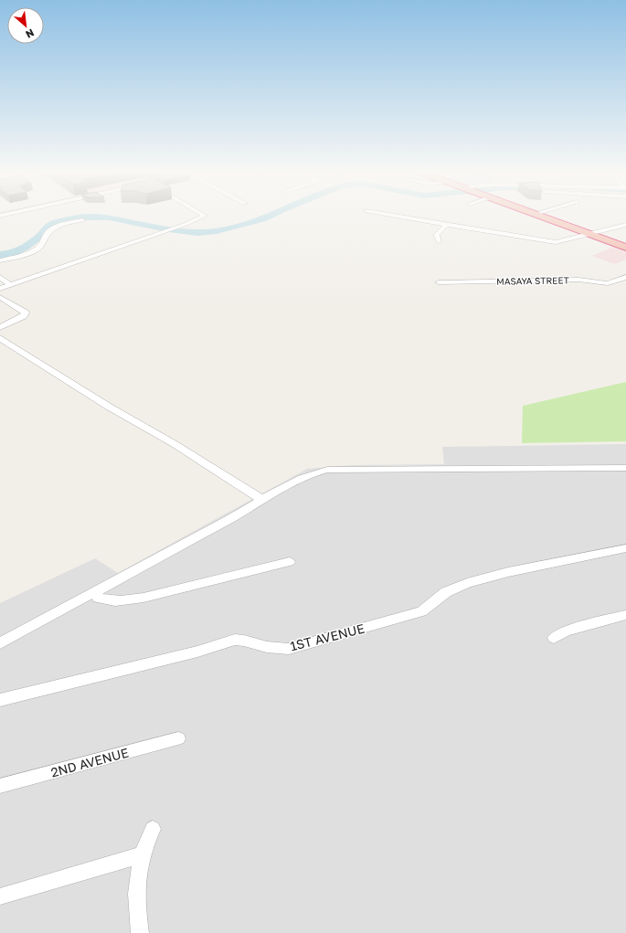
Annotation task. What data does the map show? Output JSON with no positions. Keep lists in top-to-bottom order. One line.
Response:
{"streets":{"street":["MASAYA STREET","1ST AVENUE","2ND AVENUE"]},"north":"bottom right"}
